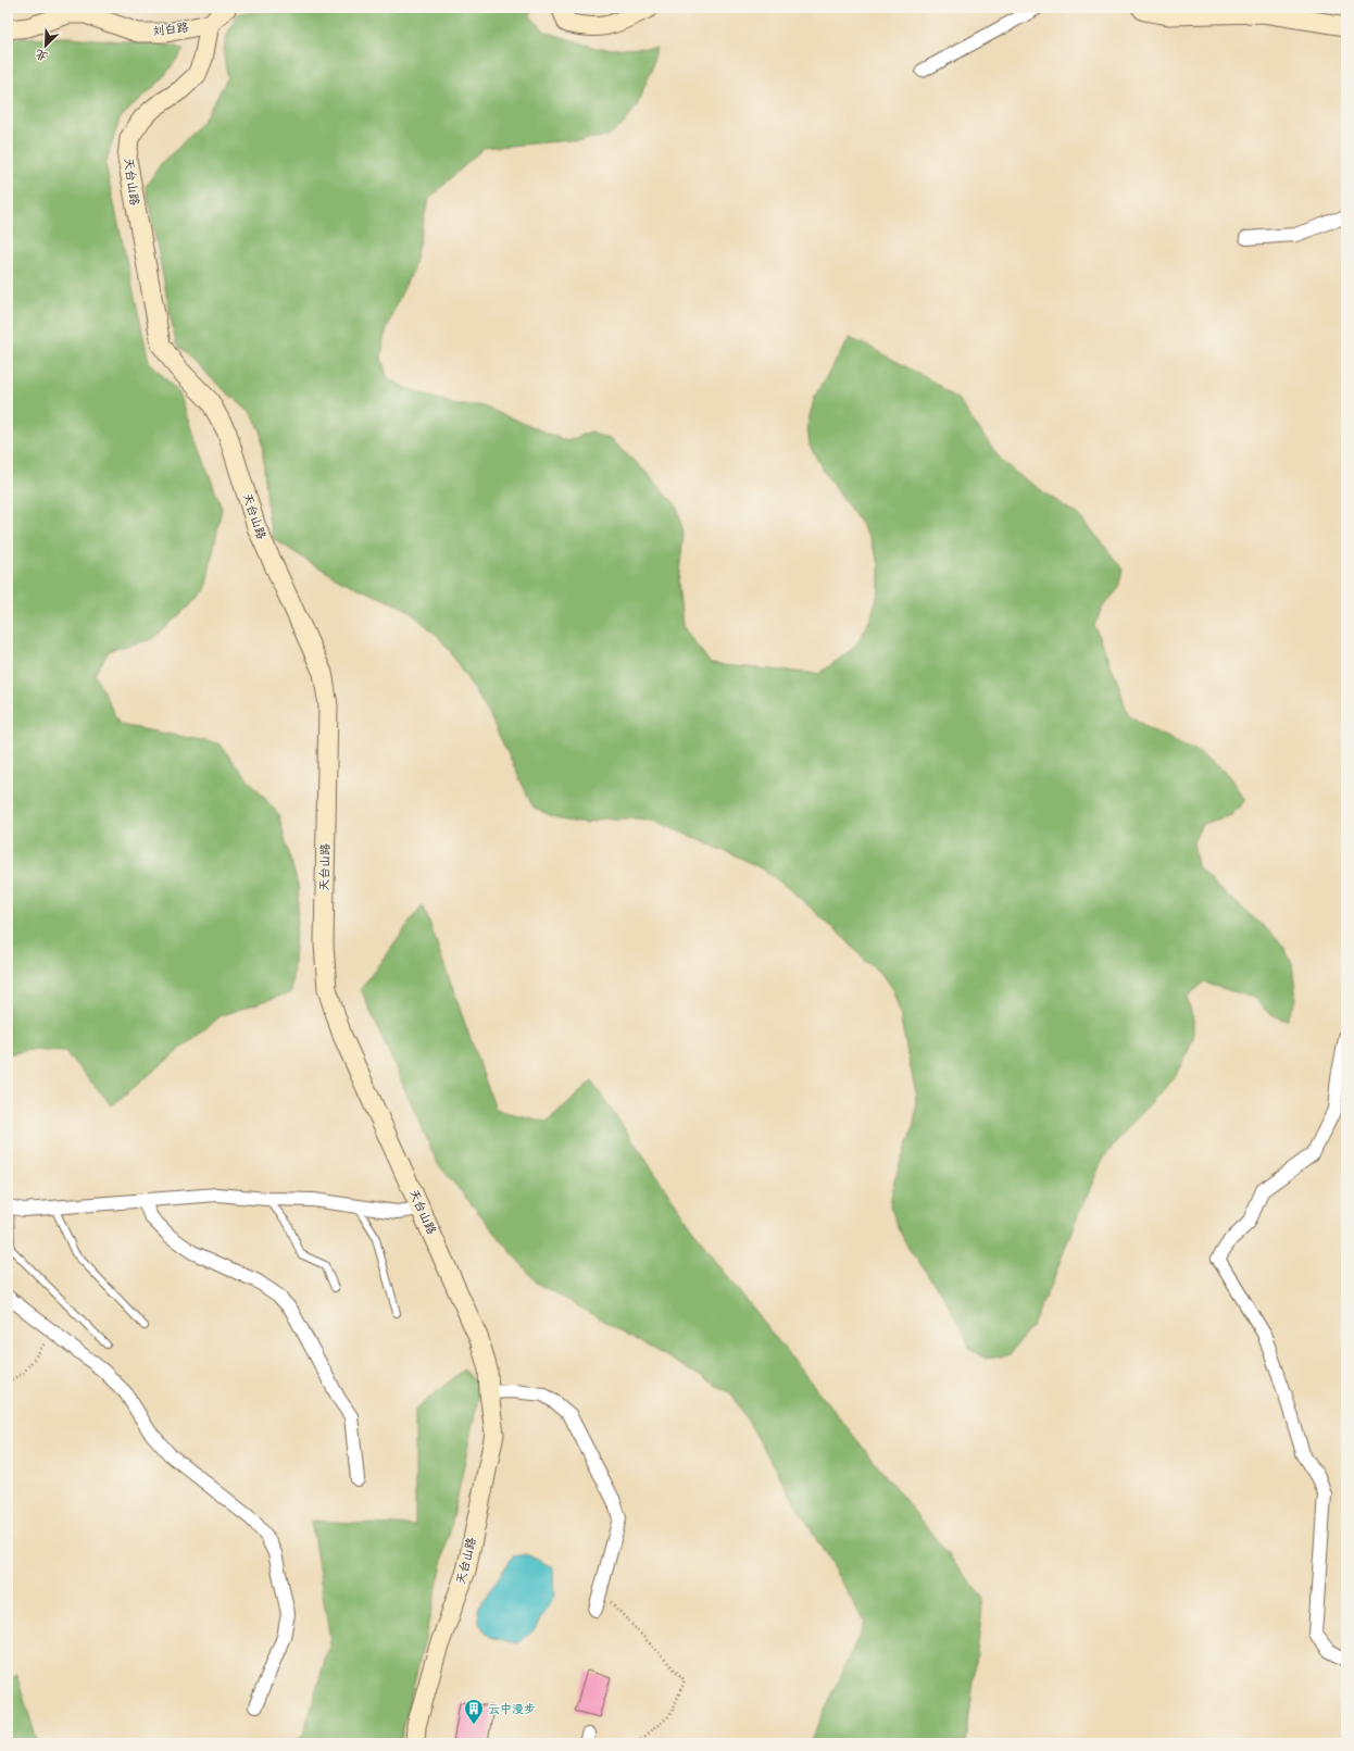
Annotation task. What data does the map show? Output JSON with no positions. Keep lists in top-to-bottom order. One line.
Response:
{"streets":{"street":["刘白路","天台山路"]},"crossings":[["刘白路","天台山路"]],"places":{"building":["云中漫步"]},"north":"bottom left"}
